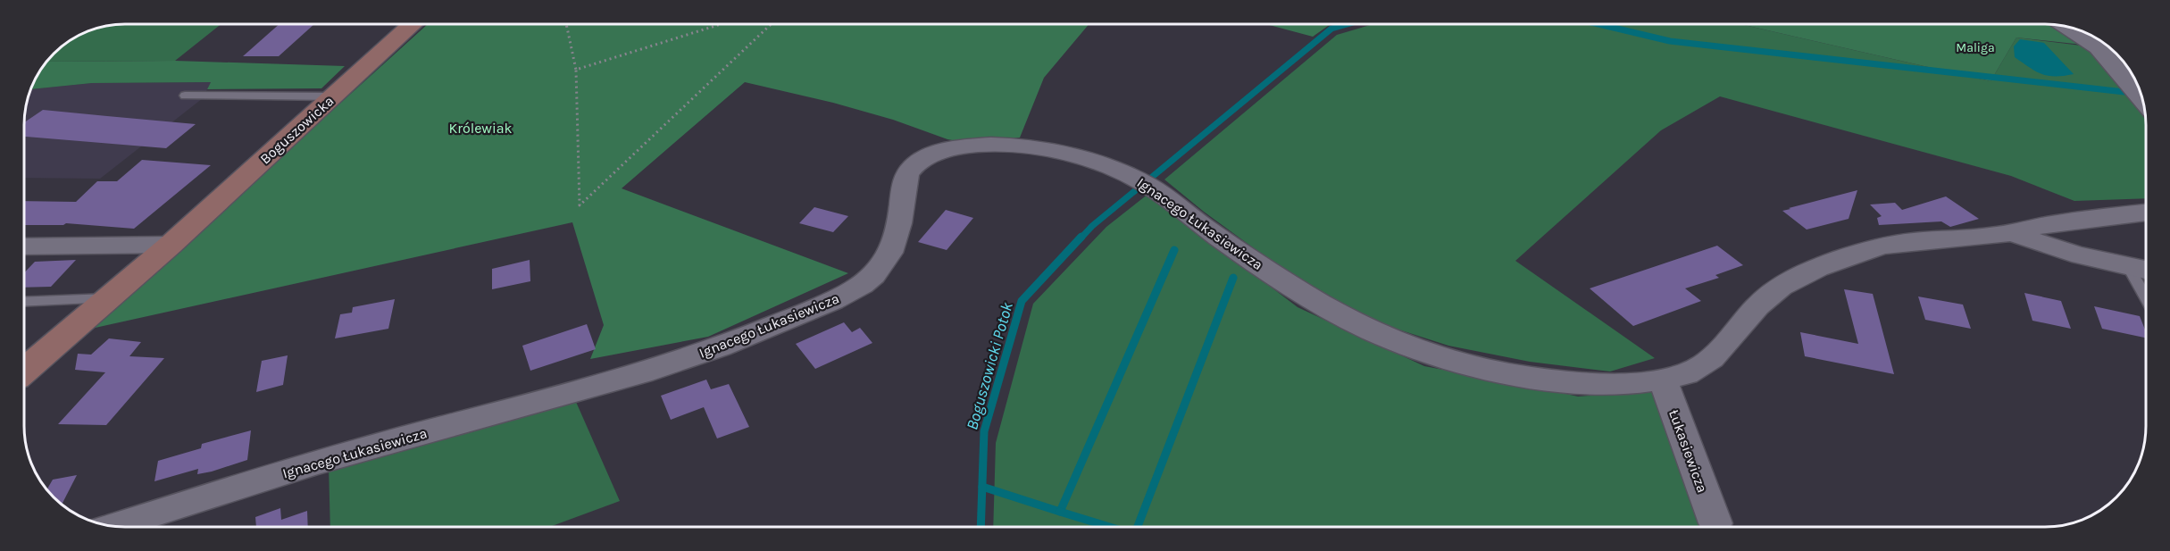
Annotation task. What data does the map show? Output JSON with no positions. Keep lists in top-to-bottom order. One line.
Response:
{"streets":{"street":["Boguszowicka","Ignacego Łukasiewicza","Łukasiewicza"]},"crossings":[["Ignacego Łukasiewicza","Łukasiewicza"]],"water":["Boguszowicki Potok"],"parks":["Maliga","Królewiak"]}
